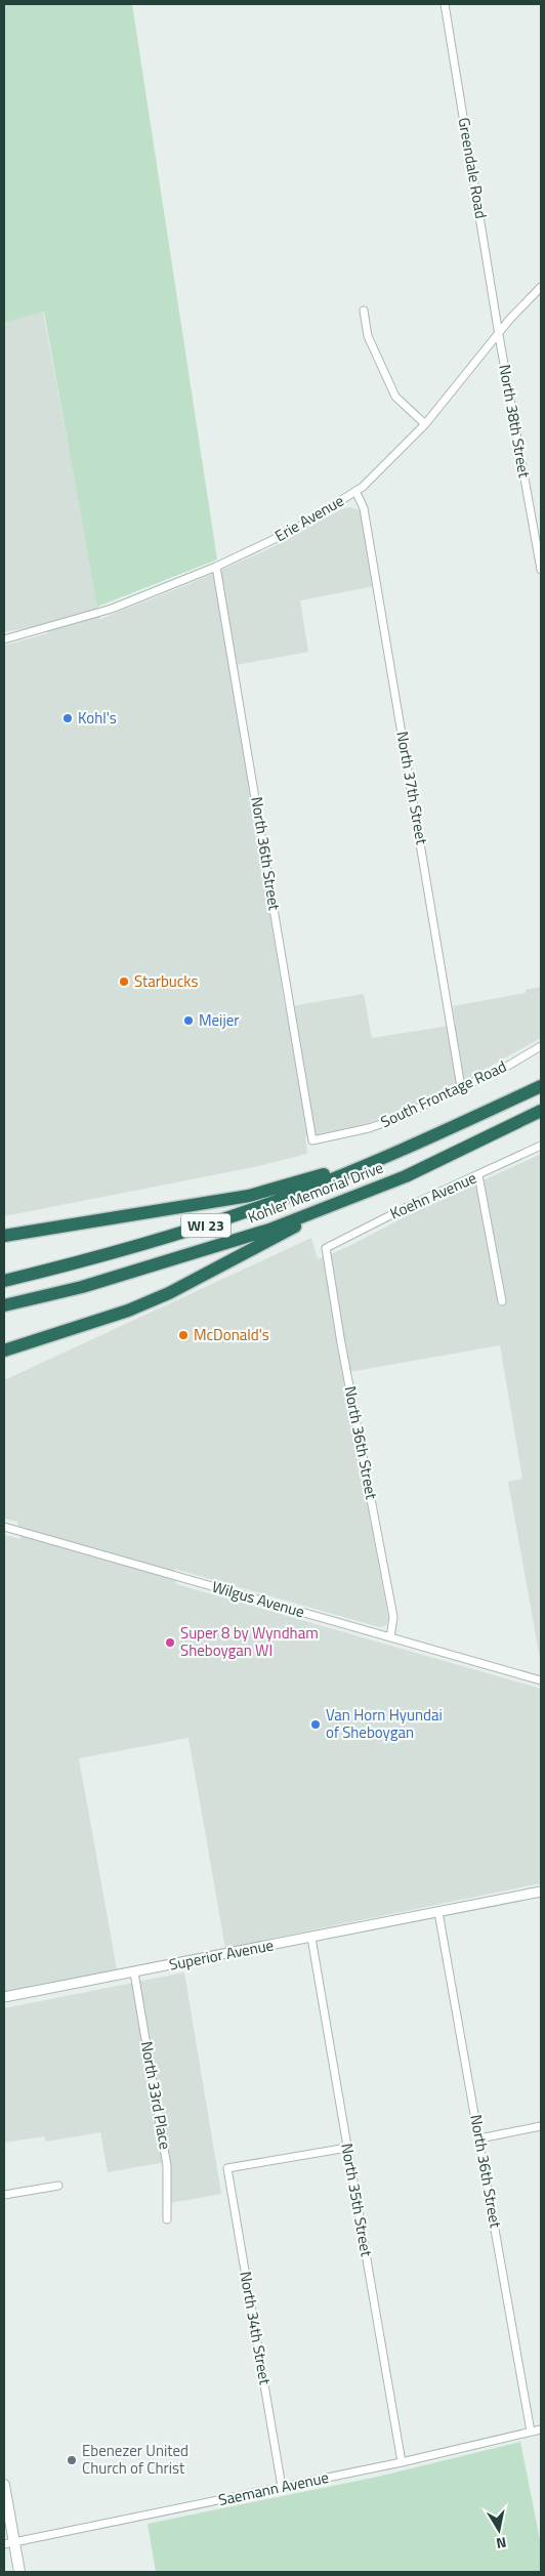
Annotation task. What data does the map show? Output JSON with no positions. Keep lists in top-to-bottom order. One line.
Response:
{"streets":{"highway":["Kohler Memorial Drive","WI 23"],"street":["Greendale Road","North 38th Street","Erie Avenue","North 37th Street","North 36th Street","South Frontage Road","Koehn Avenue","Wilgus Avenue","Superior Avenue","North 33rd Place","North 35th Street","North 34th Street","Saemann Avenue"]},"crossings":[["Greendale Road","North 38th Street"],["Greendale Road","Erie Avenue"],["North 38th Street","Erie Avenue"],["Erie Avenue","North 37th Street"],["Erie Avenue","North 36th Street"],["North 37th Street","South Frontage Road"],["North 36th Street","South Frontage Road"],["North 36th Street","Koehn Avenue"],["North 36th Street","Wilgus Avenue"],["North 36th Street","Superior Avenue"],["North 36th Street","Saemann Avenue"],["Superior Avenue","North 33rd Place"],["Superior Avenue","North 35th Street"],["North 35th Street","North 34th Street"],["North 35th Street","Saemann Avenue"],["North 34th Street","Saemann Avenue"]],"places":["Kohl's","Starbucks","Meijer","McDonald's","Super 8 by Wyndham Sheboygan WI","Van Horn Hyundai of Sheboygan","Ebenezer United Church of Christ"],"north":"bottom"}
